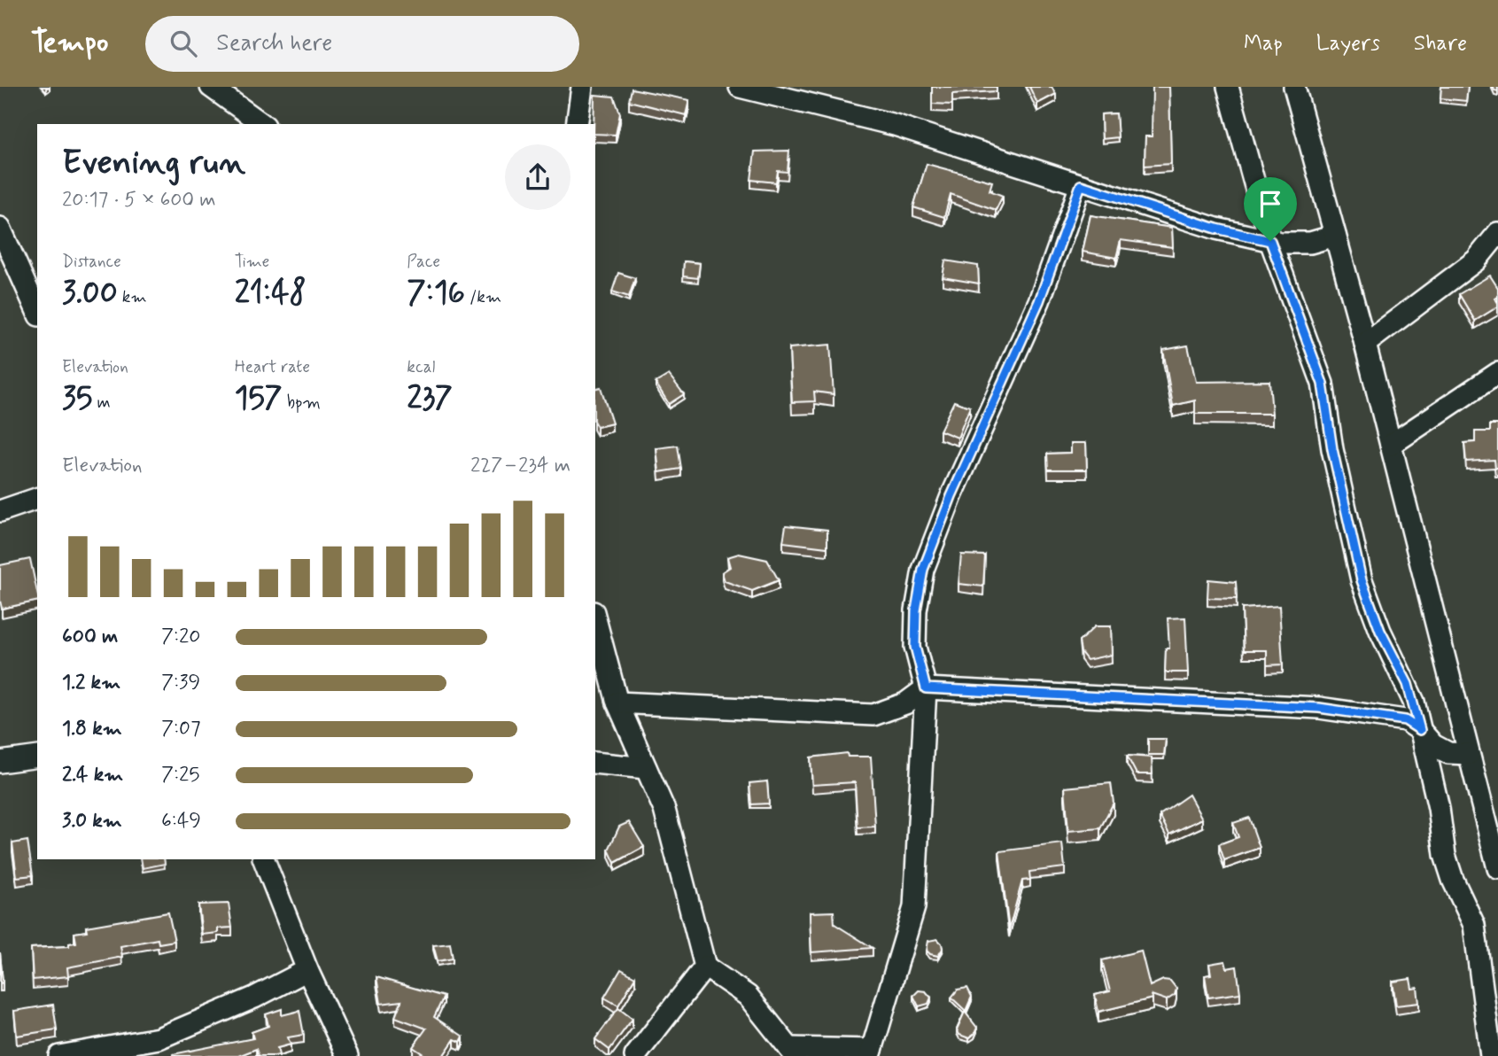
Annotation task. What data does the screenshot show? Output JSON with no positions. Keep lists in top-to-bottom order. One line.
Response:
{"page":{"header":"Tempo","search":"Search here","nav":["Map","Layers","Share"],"heading":["Evening run","20:17 · 5 × 600 m"],"stats":[["Distance","3.00 km"],["Time","21:48"],["Pace","7:16 /km"],["Elevation","35 m"],["Heart rate","157 bpm"],["kcal","237"]],"chart":["Elevation","227–234 m"],"list":[{"name":"600 m","note":"7:20"},{"name":"1.2 km","note":"7:39"},{"name":"1.8 km","note":"7:07"},{"name":"2.4 km","note":"7:25"},{"name":"3.0 km","note":"6:49"}]}}
